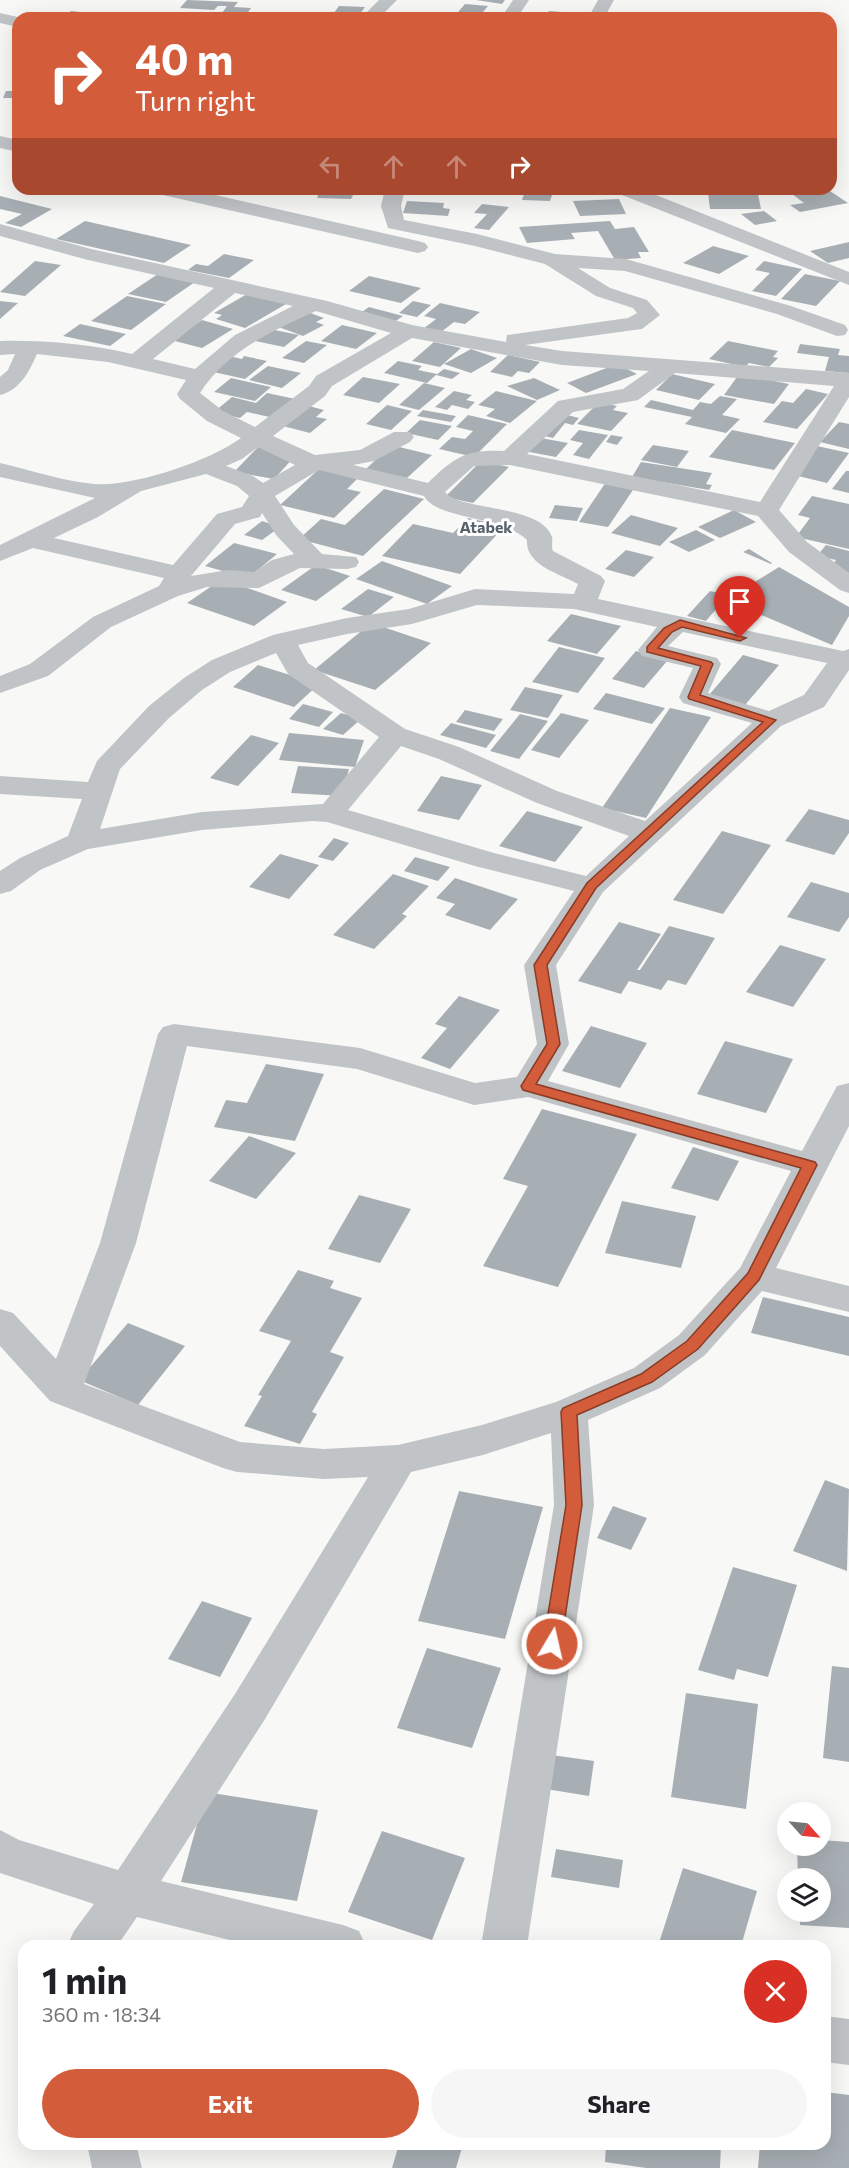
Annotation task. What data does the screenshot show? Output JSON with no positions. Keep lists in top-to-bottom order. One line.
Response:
{"districts":["Atabek"],"north":"bottom right","page":{"turn":["40 m","Turn right"],"heading":["1 min","360 m · 18:34"],"buttons":["Exit","Share"]}}
